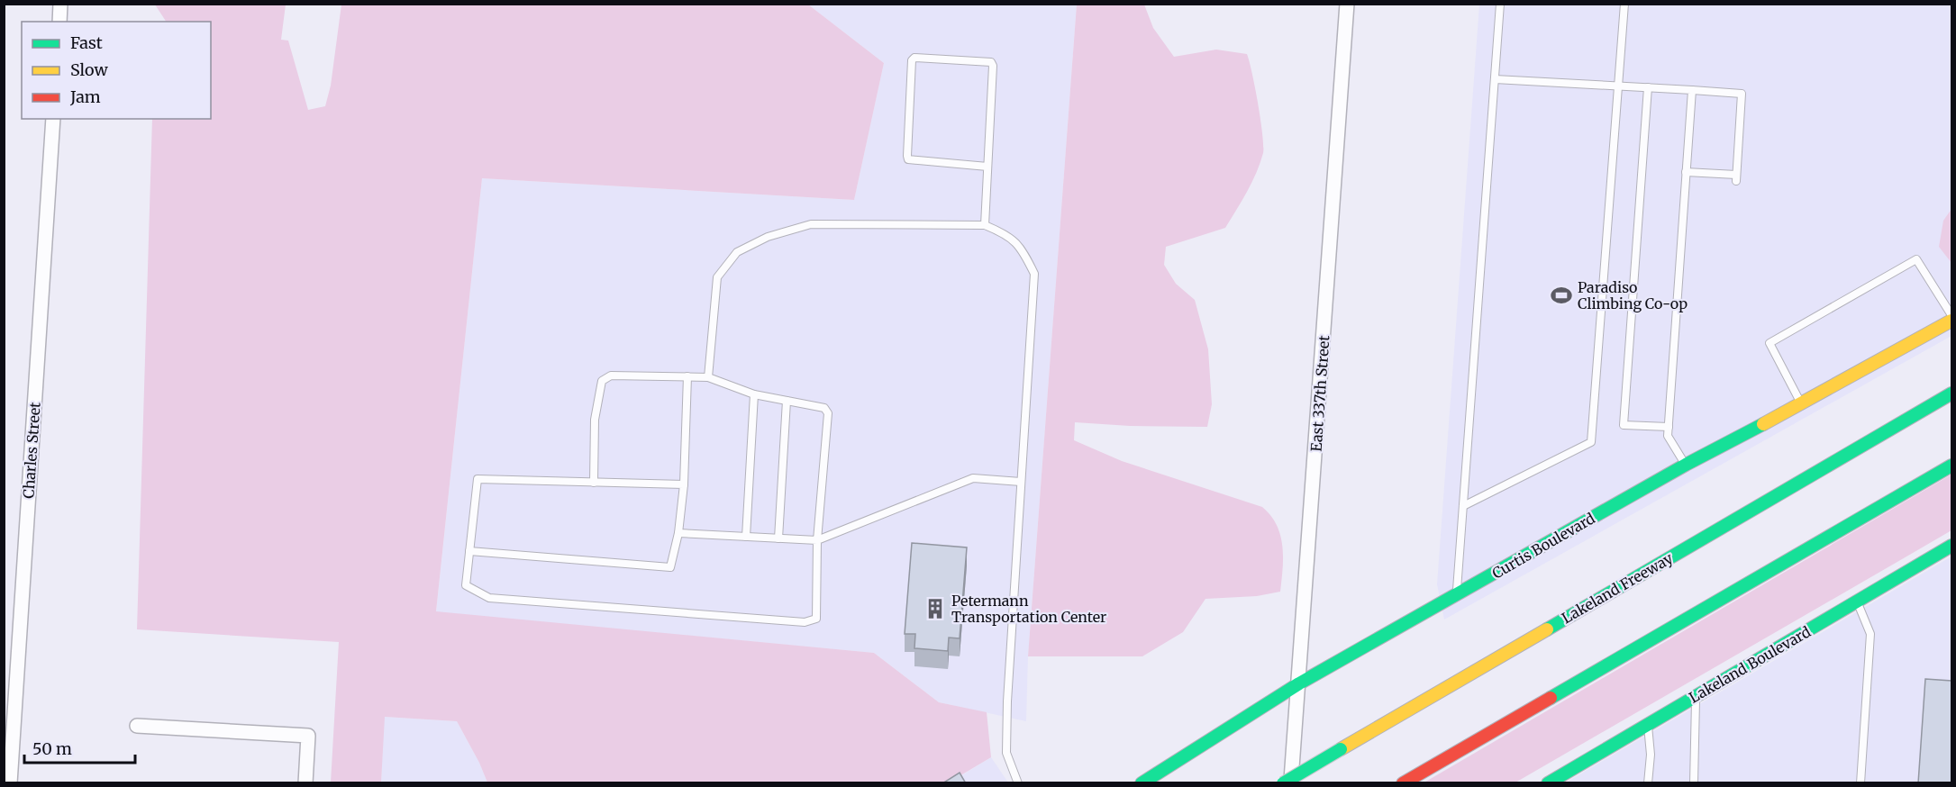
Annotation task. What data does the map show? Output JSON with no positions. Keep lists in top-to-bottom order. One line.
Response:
{"streets":{"main road":["Curtis Boulevard","Lakeland Freeway","Lakeland Boulevard"],"street":["East 337th Street","Charles Street"]},"crossings":[["East 337th Street","Curtis Boulevard"]],"places":{"sports":["Paradiso Climbing Co-op"],"building":["Petermann Transportation Center"]},"legend":["Fast","Slow","Jam"],"scale_bar":"50 m"}
